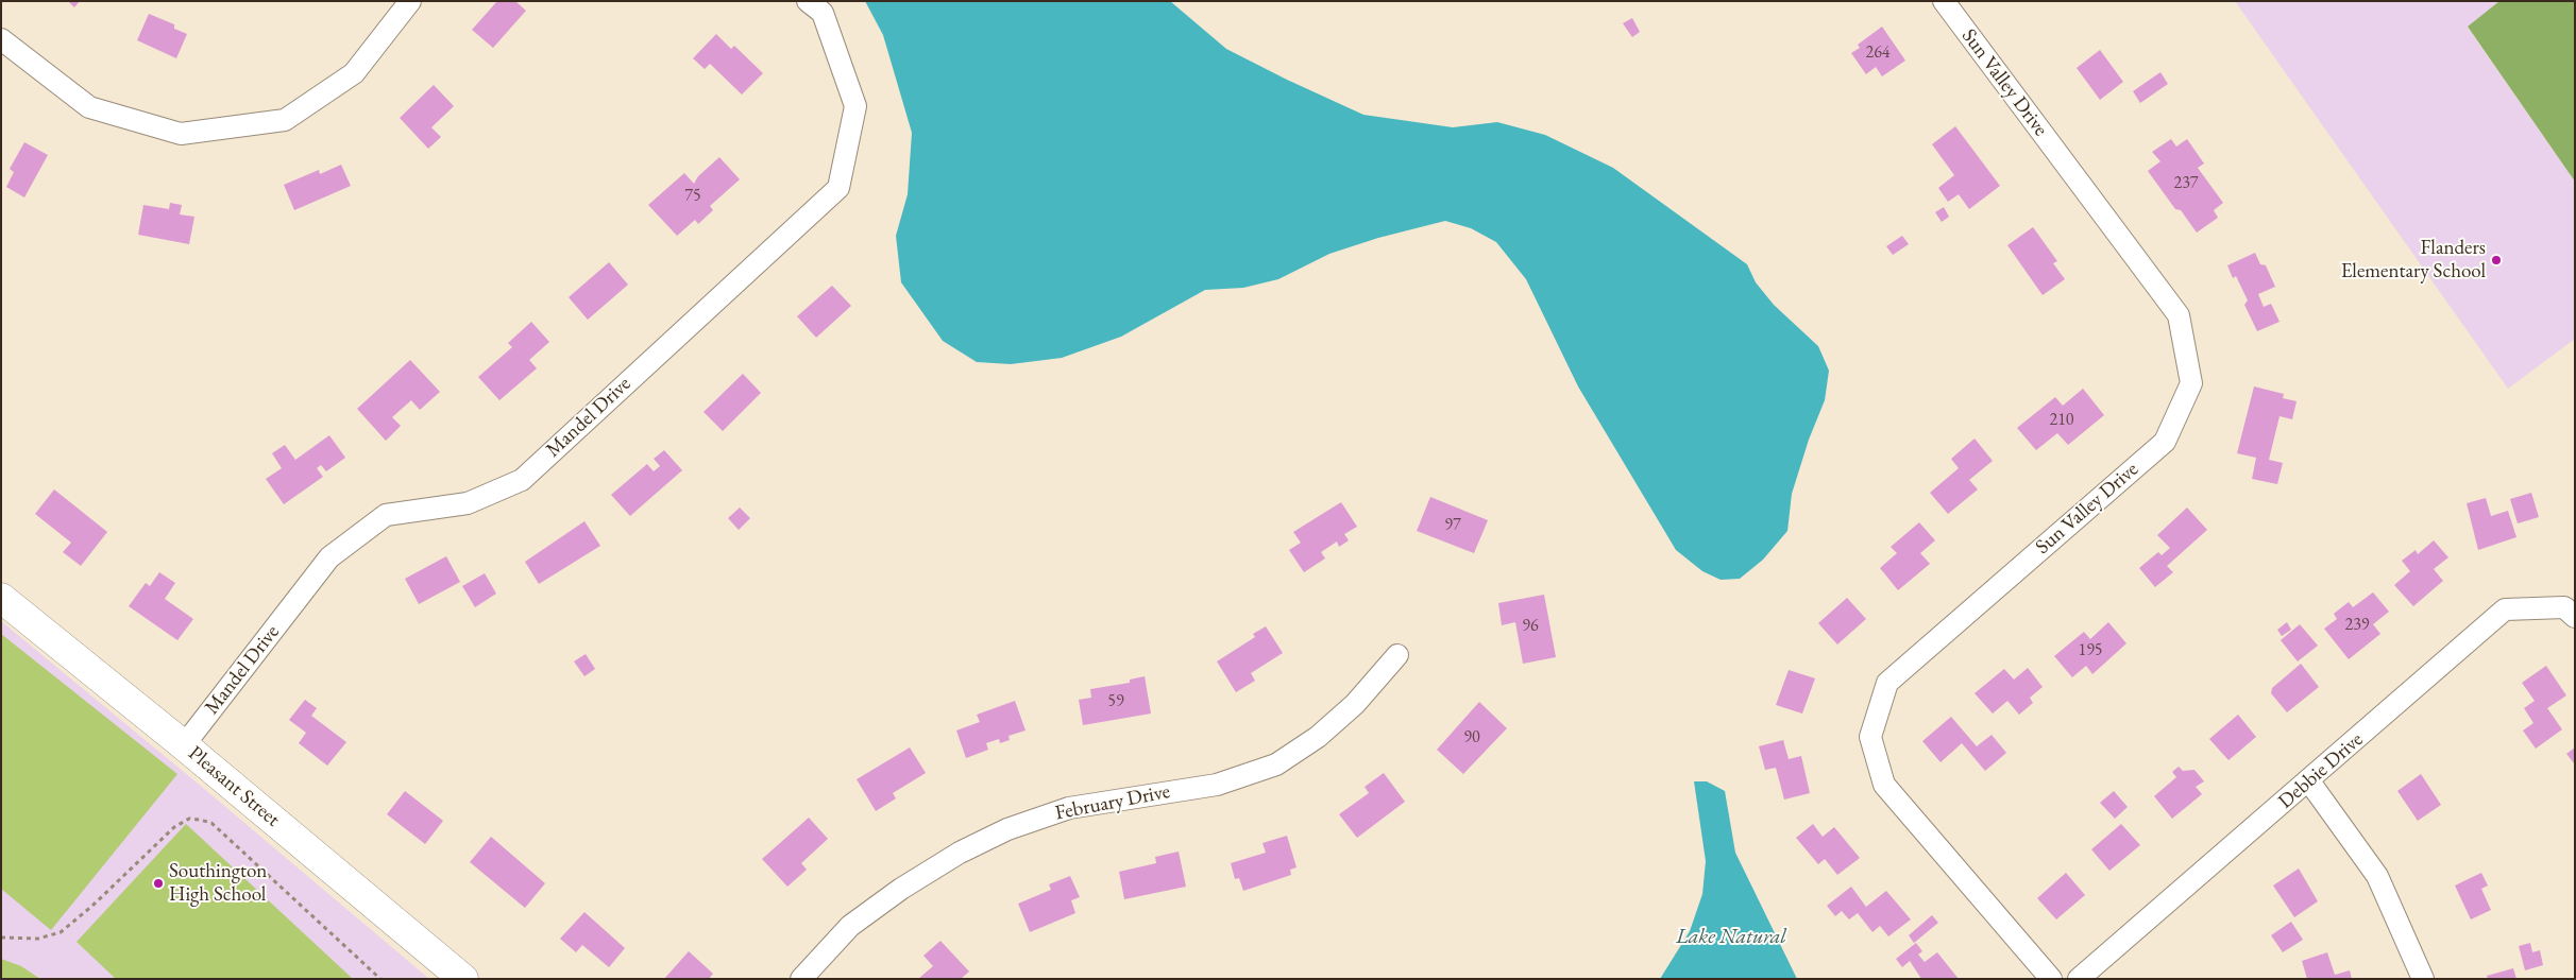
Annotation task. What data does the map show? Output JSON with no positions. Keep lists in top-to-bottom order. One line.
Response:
{"streets":{"street":["Sun Valley Drive","Mandel Drive","Debbie Drive","Pleasant Street","February Drive"]},"crossings":[["Mandel Drive","Pleasant Street"]],"water":["Lake Natural"],"places":["Flanders Elementary School","Southington High School"],"house_numbers":["264","237","75","210","97","239","96","195","59","90"]}
